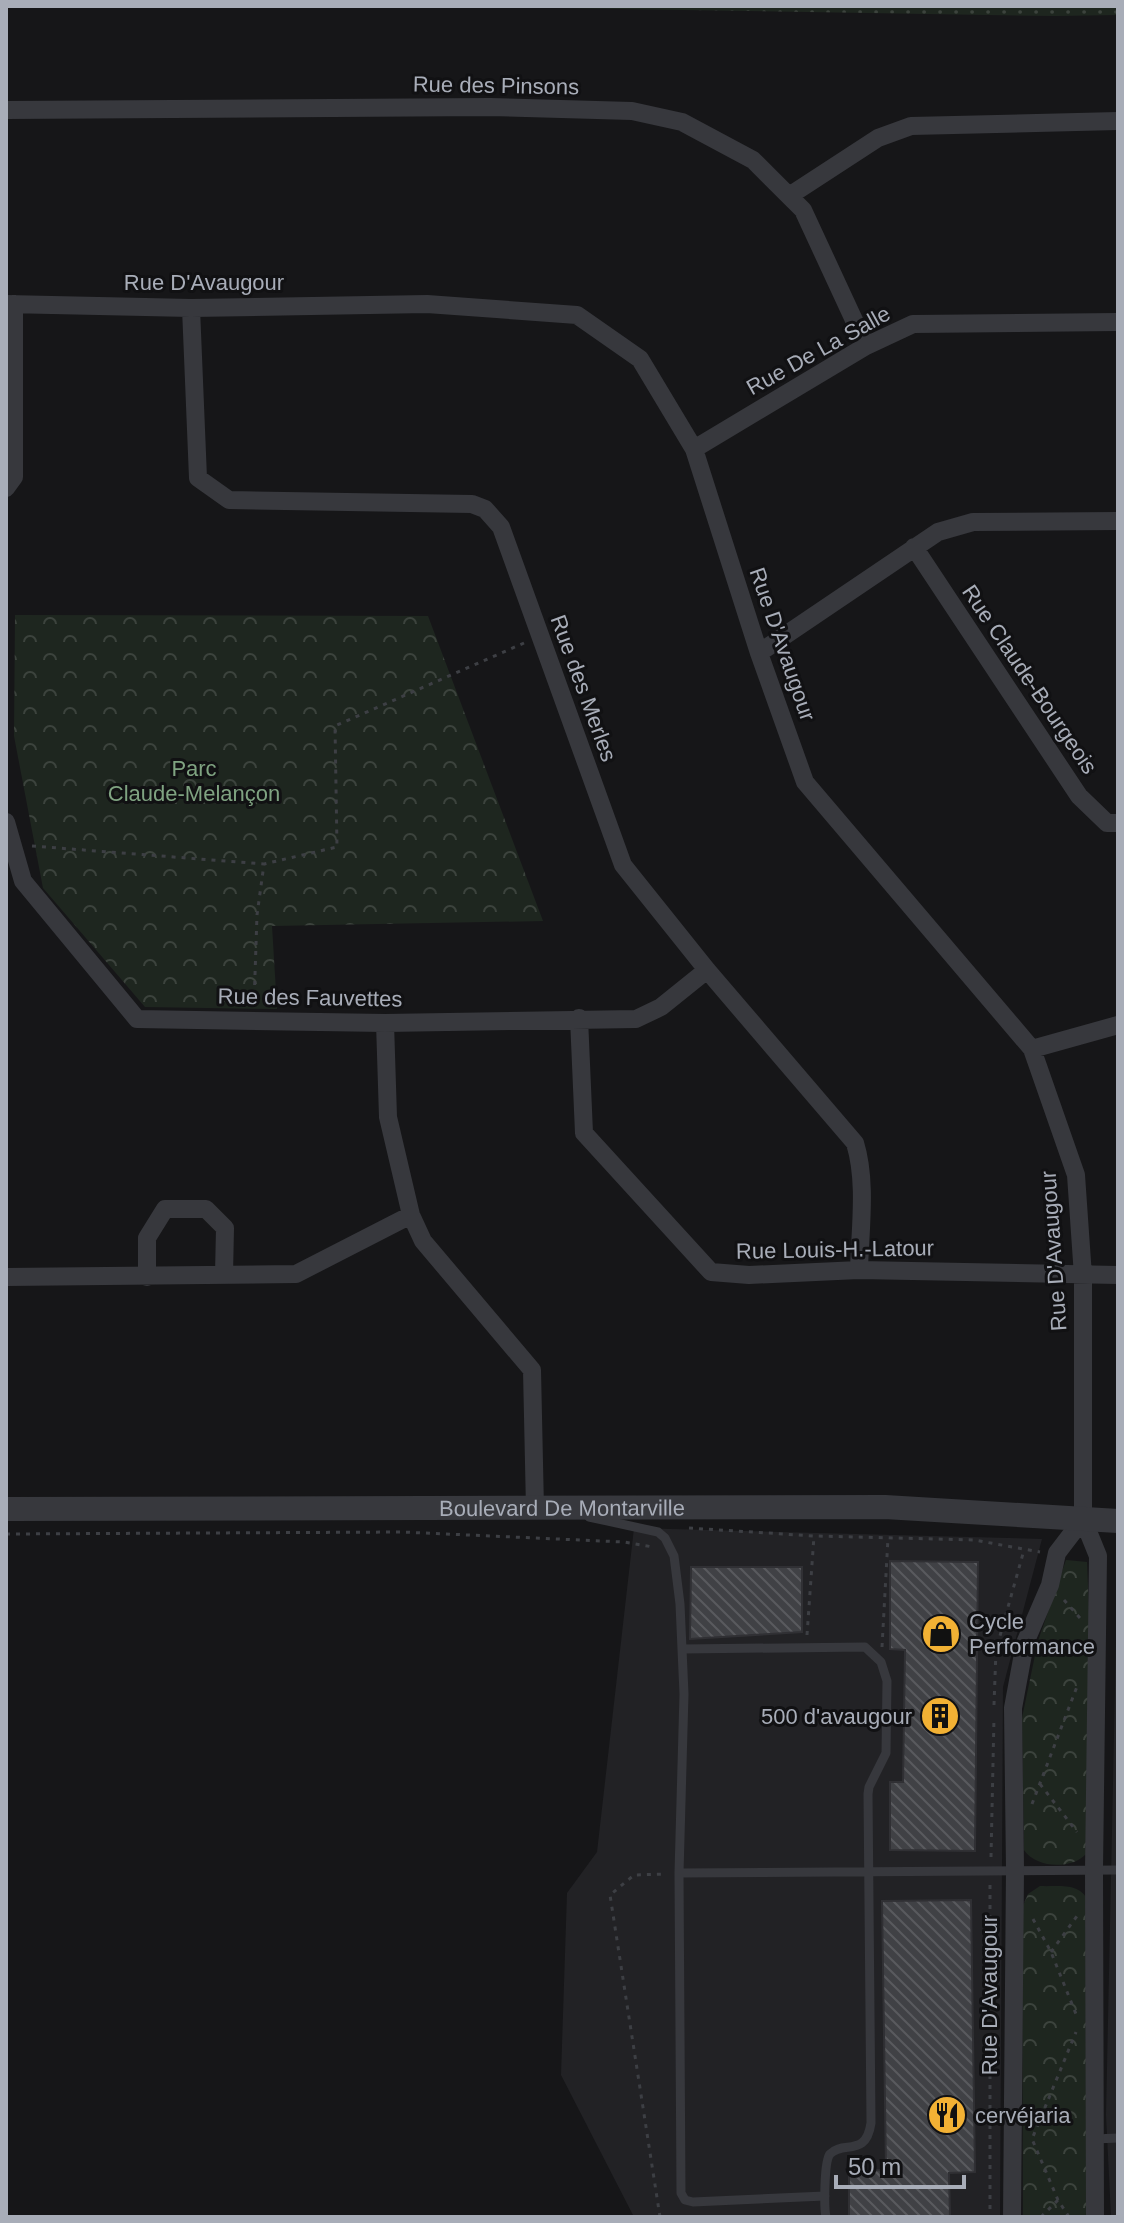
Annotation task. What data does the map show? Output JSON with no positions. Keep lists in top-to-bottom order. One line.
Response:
{"streets":{"street":["Rue des Pinsons","Rue D'Avaugour","Rue De La Salle","Rue Claude-Bourgeois","Rue des Merles","Rue des Fauvettes","Rue Louis-H.-Latour","Boulevard De Montarville"]},"crossings":[["Rue des Pinsons","Rue De La Salle"],["Rue D'Avaugour","Rue De La Salle"],["Rue D'Avaugour","Rue des Merles"],["Rue D'Avaugour","Rue Louis-H.-Latour"],["Rue D'Avaugour","Boulevard De Montarville"],["Rue des Merles","Rue des Fauvettes"],["Rue des Merles","Rue Louis-H.-Latour"],["Rue des Fauvettes","Rue Louis-H.-Latour"]],"parks":["Parc Claude-Melançon"],"places":{"shop":["Cycle Performance"],"building":["500 d'avaugour"],"restaurant":["cervéjaria"]},"scale_bar":"50 m"}
